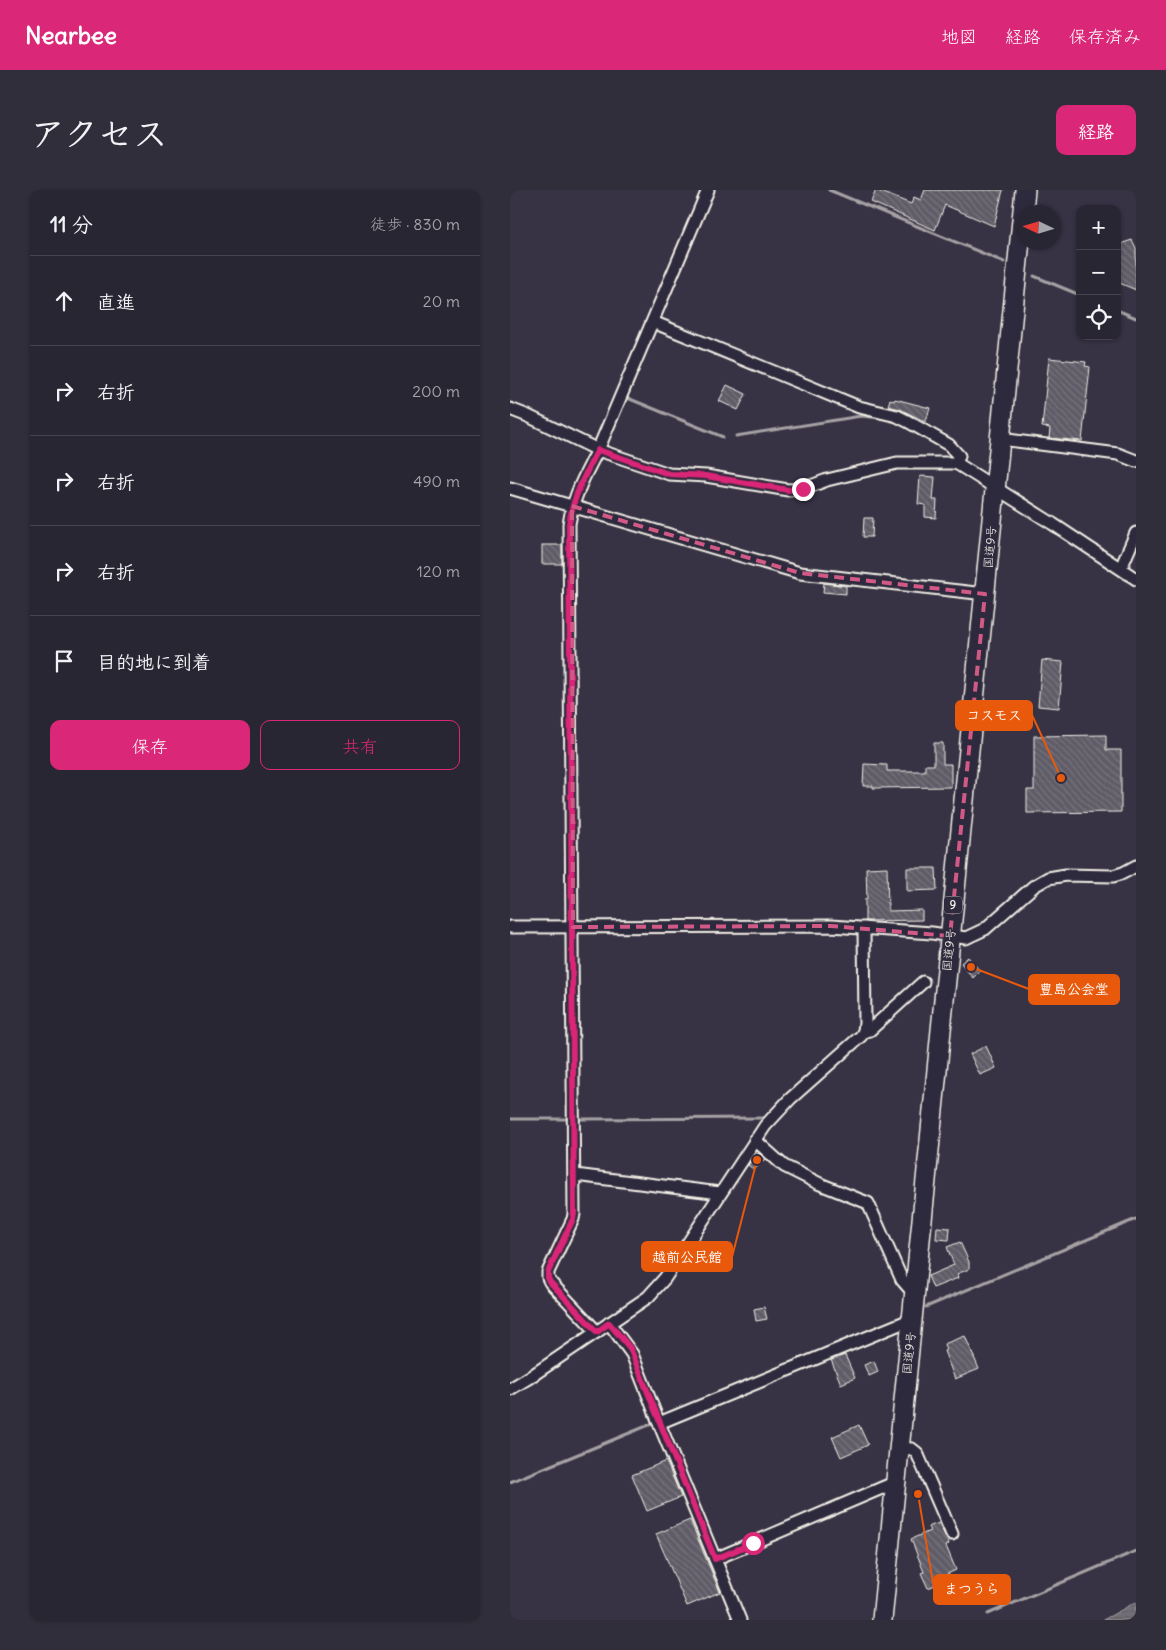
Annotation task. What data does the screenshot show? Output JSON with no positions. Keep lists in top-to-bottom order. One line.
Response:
{"streets":{"highway":["国道9号","9"]},"places":["コスモス","豊島公会堂","越前公民館","まつうら"],"north":"left","page":{"header":"Nearbee","nav":["地図","経路","保存済み"],"title":"アクセス","buttons":["経路",["保存","共有"]],"heading":["11 分","徒歩 · 830 m"],"map_buttons":["+","−"],"list":[["直進","20 m"],["右折","200 m"],["右折","490 m"],["右折","120 m"],"目的地に到着"]}}
